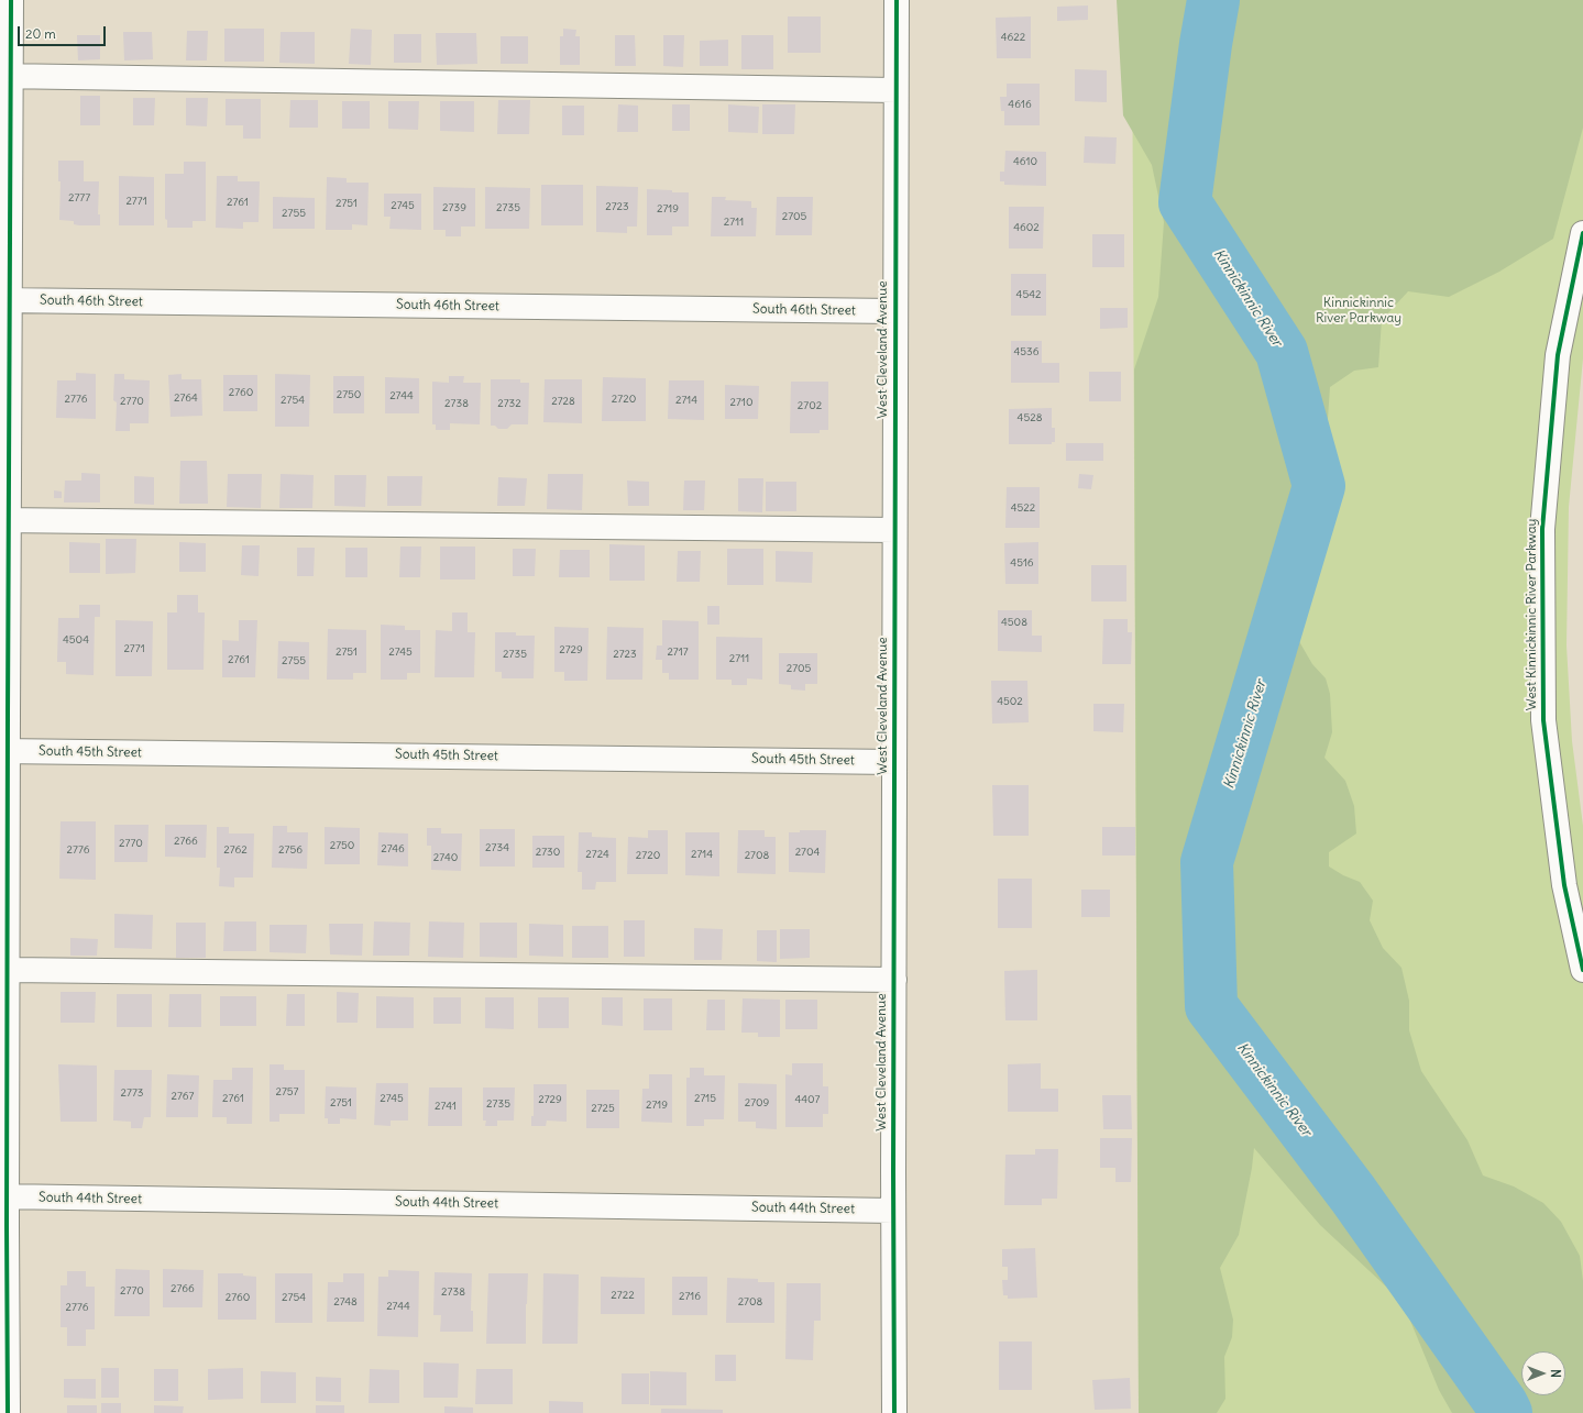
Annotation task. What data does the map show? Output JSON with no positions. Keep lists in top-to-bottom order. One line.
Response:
{"streets":{"street":["South 46th Street","West Cleveland Avenue","West Kinnickinnic River Parkway","South 45th Street","South 44th Street"]},"crossings":[["South 46th Street","West Cleveland Avenue"],["West Cleveland Avenue","South 45th Street"],["West Cleveland Avenue","South 44th Street"]],"water":["Kinnickinnic River"],"parks":["Kinnickinnic River Parkway"],"house_numbers":["4622","4616","4610","2777","2771","2761","2751","2745","2723","2739","2735","2719","2755","2705","2711","4602","4542","4536","2760","2750","2744","2764","2776","2720","2754","2714","2770","2728","2710","2738","2732","2702","4528","4522","4516","4508","4504","2771","2729","2751","2745","2717","2735","2723","2711","2761","2755","2705","4502","2766","2770","2750","2734","2746","2776","2762","2756","2730","2704","2724","2714","2720","2708","2740","2757","2773","2767","2761","2745","2715","2729","4407","2751","2709","2735","2719","2741","2725","2766","2770","2738","2722","2716","2760","2754","2748","2708","2744","2776"],"scale_bar":"20 m","north":"right"}
